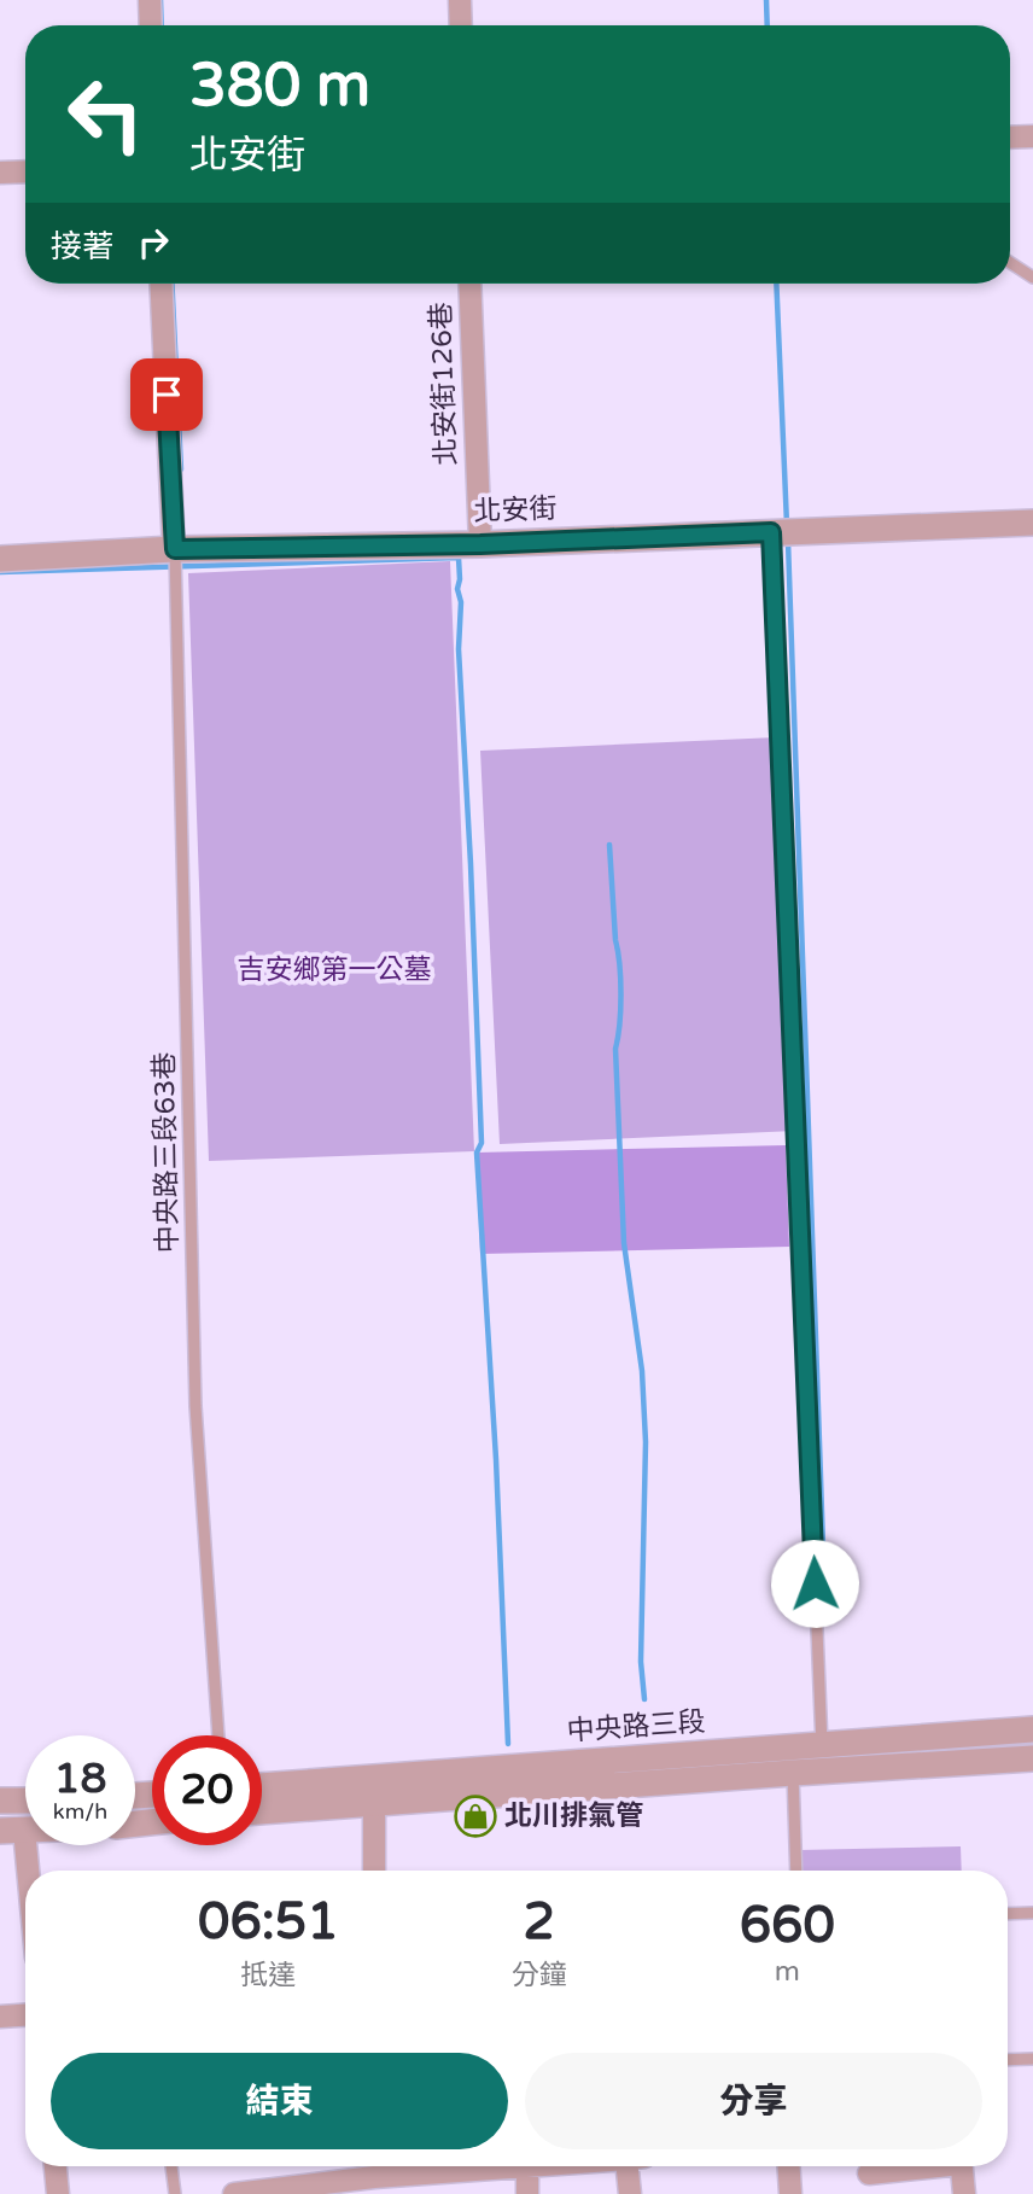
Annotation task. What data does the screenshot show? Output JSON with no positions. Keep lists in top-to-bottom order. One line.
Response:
{"streets":{"street":["北安街126巷","北安街","中央路三段"],"lane":["中央路三段63巷"]},"crossings":[["北安街126巷","北安街"],["北安街","中央路三段63巷"]],"parks":["吉安鄉第一公墓"],"places":{"shop":["北川排氣管"]},"page":{"turn":["380 m","北安街"],"then":"接著","speed":"18 km/h","limit":"20","eta":["06:51","抵達","2","分鐘","660","m"],"buttons":["結束","分享"]}}
